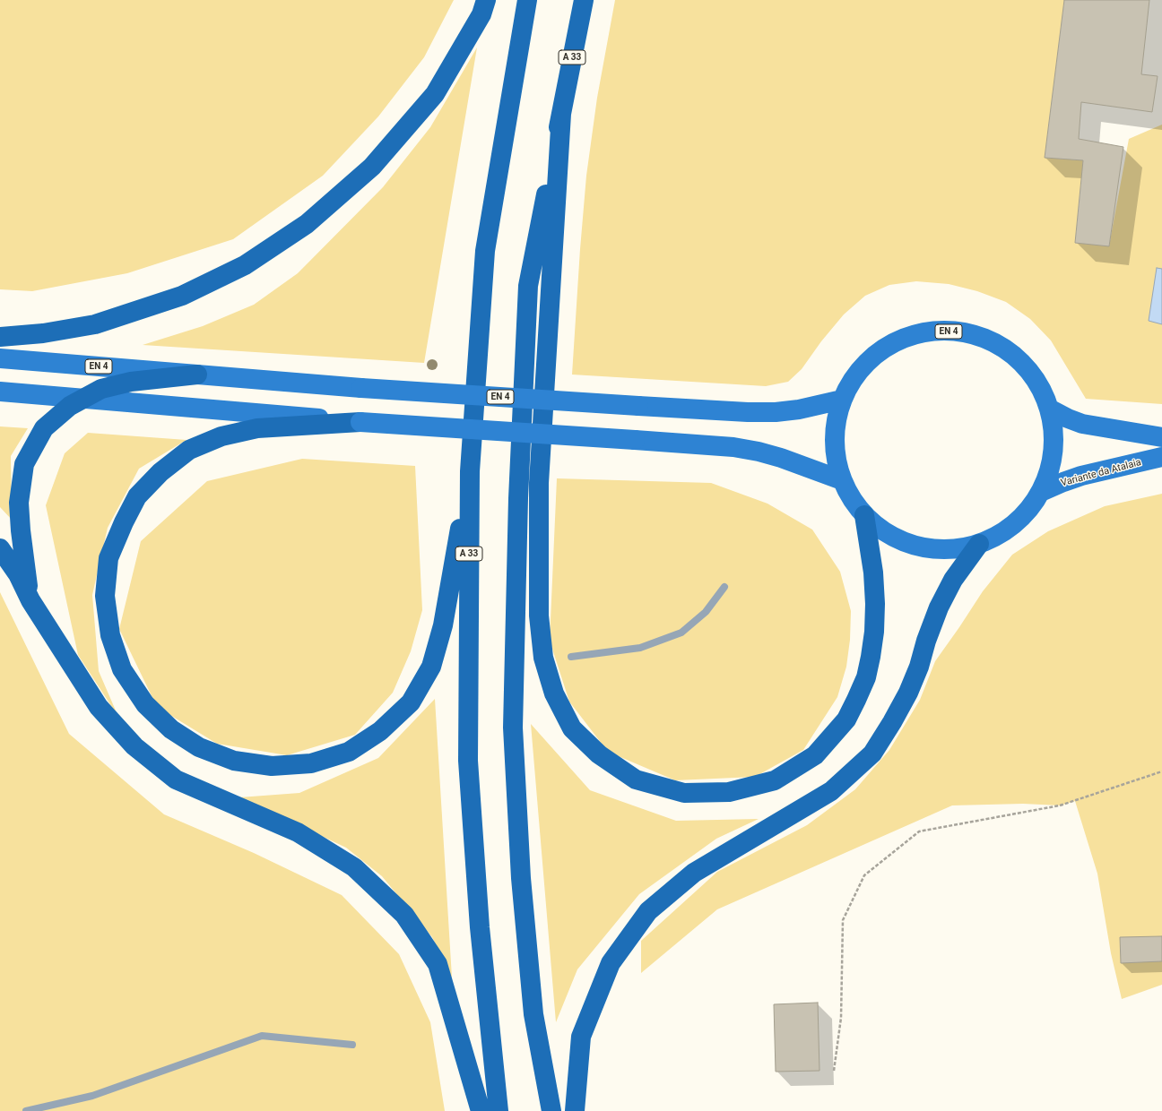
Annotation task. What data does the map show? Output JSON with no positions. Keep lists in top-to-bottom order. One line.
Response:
{"streets":{"highway":["A 33"],"main road":["EN 4","Variante da Atalaia"]},"crossings":[["EN 4","Variante da Atalaia"]]}
